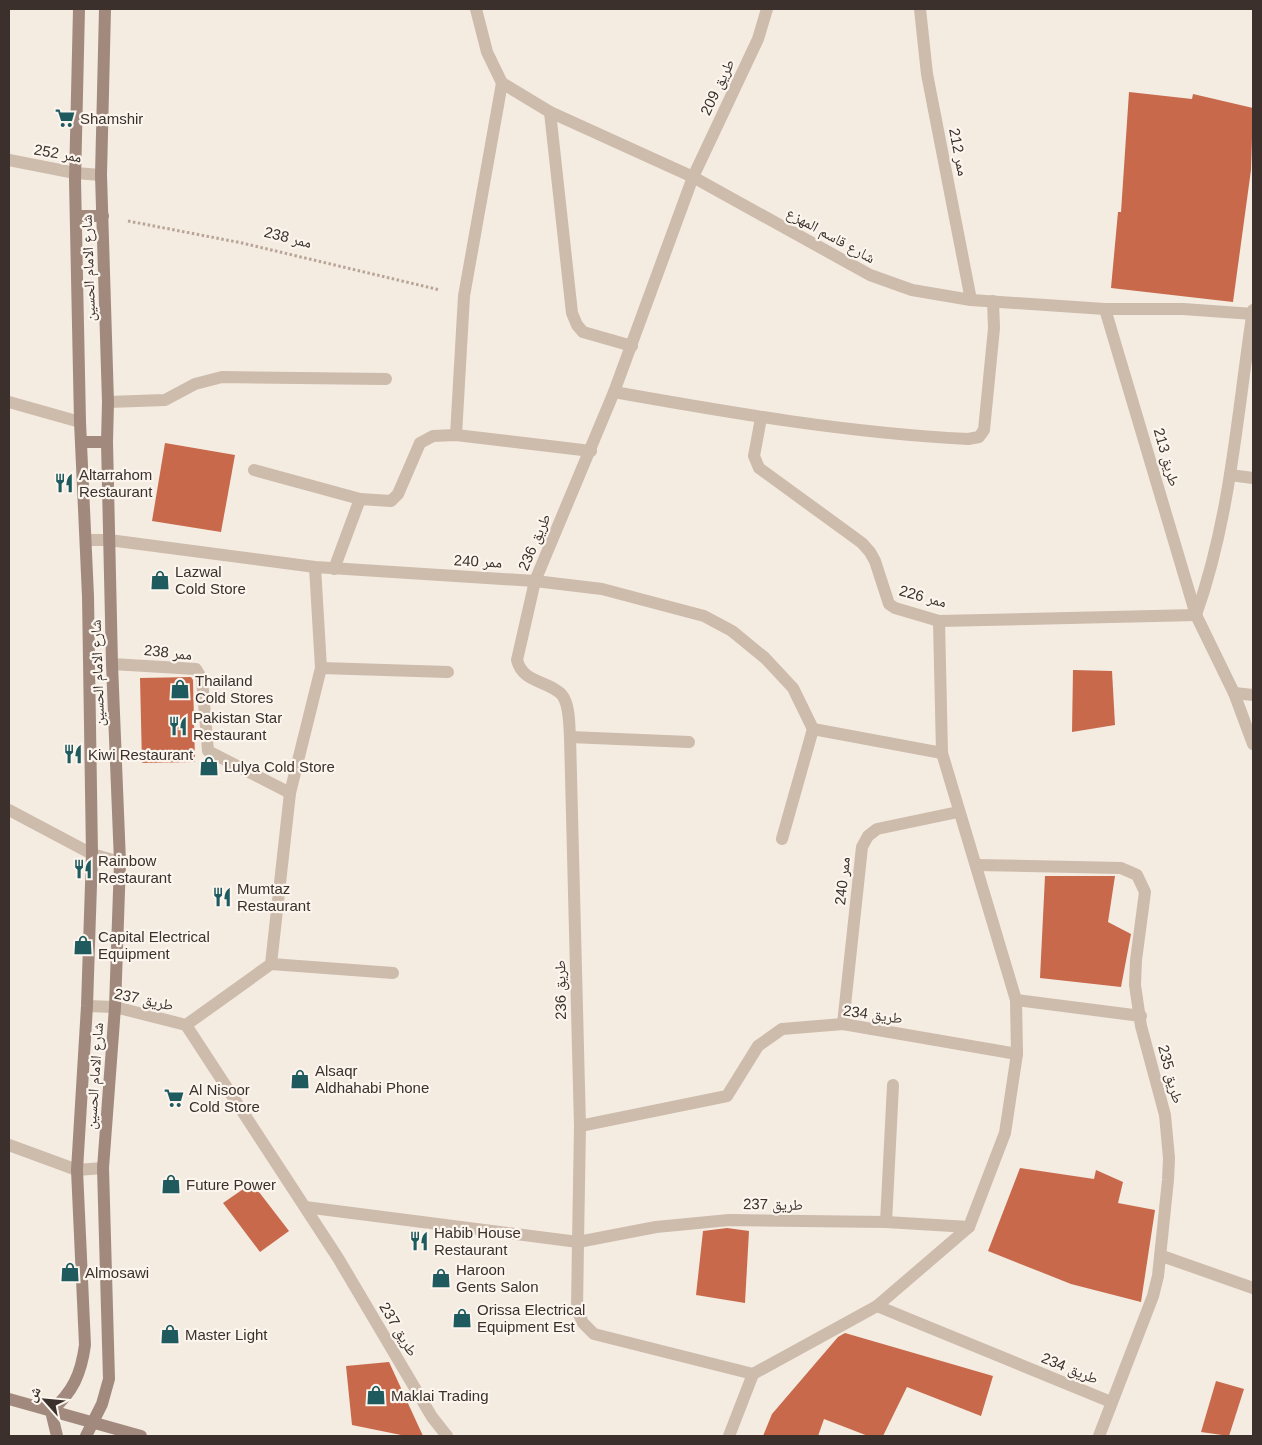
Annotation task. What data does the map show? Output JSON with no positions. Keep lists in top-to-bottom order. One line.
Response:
{"streets":{"street":["طريق 209","ممر 212","ممر 252","شارع قاسم المهزع","ممر 238","شارع الامام الحسين","طريق 213","طريق 236","ممر 240","ممر 226","طريق 237","طريق 234","طريق 235"]},"crossings":[["طريق 209","شارع قاسم المهزع"],["طريق 209","طريق 236"],["ممر 212","شارع قاسم المهزع"],["ممر 252","شارع الامام الحسين"],["شارع قاسم المهزع","طريق 213"],["شارع قاسم المهزع","طريق 236"],["ممر 238","شارع الامام الحسين"],["شارع الامام الحسين","ممر 240"],["شارع الامام الحسين","طريق 237"],["طريق 213","ممر 226"],["طريق 236","ممر 240"],["طريق 236","طريق 237"],["طريق 236","طريق 234"],["ممر 240","طريق 234"],["طريق 234","طريق 235"]],"places":{"supermarket":["Shamshir","Al Nisoor Cold Store"],"restaurant":["Altarrahom Restaurant","Pakistan Star Restaurant","Kiwi Restaurant","Rainbow Restaurant","Mumtaz Restaurant","Habib House Restaurant"],"shop":["Lazwal Cold Store","Thailand Cold Stores","Lulya Cold Store","Capital Electrical Equipment","Alsaqr Aldhahabi Phone","Future Power","Almosawi","Haroon Gents Salon","Orissa Electrical Equipment Est","Master Light","Maklai Trading"]},"north":"top left"}
